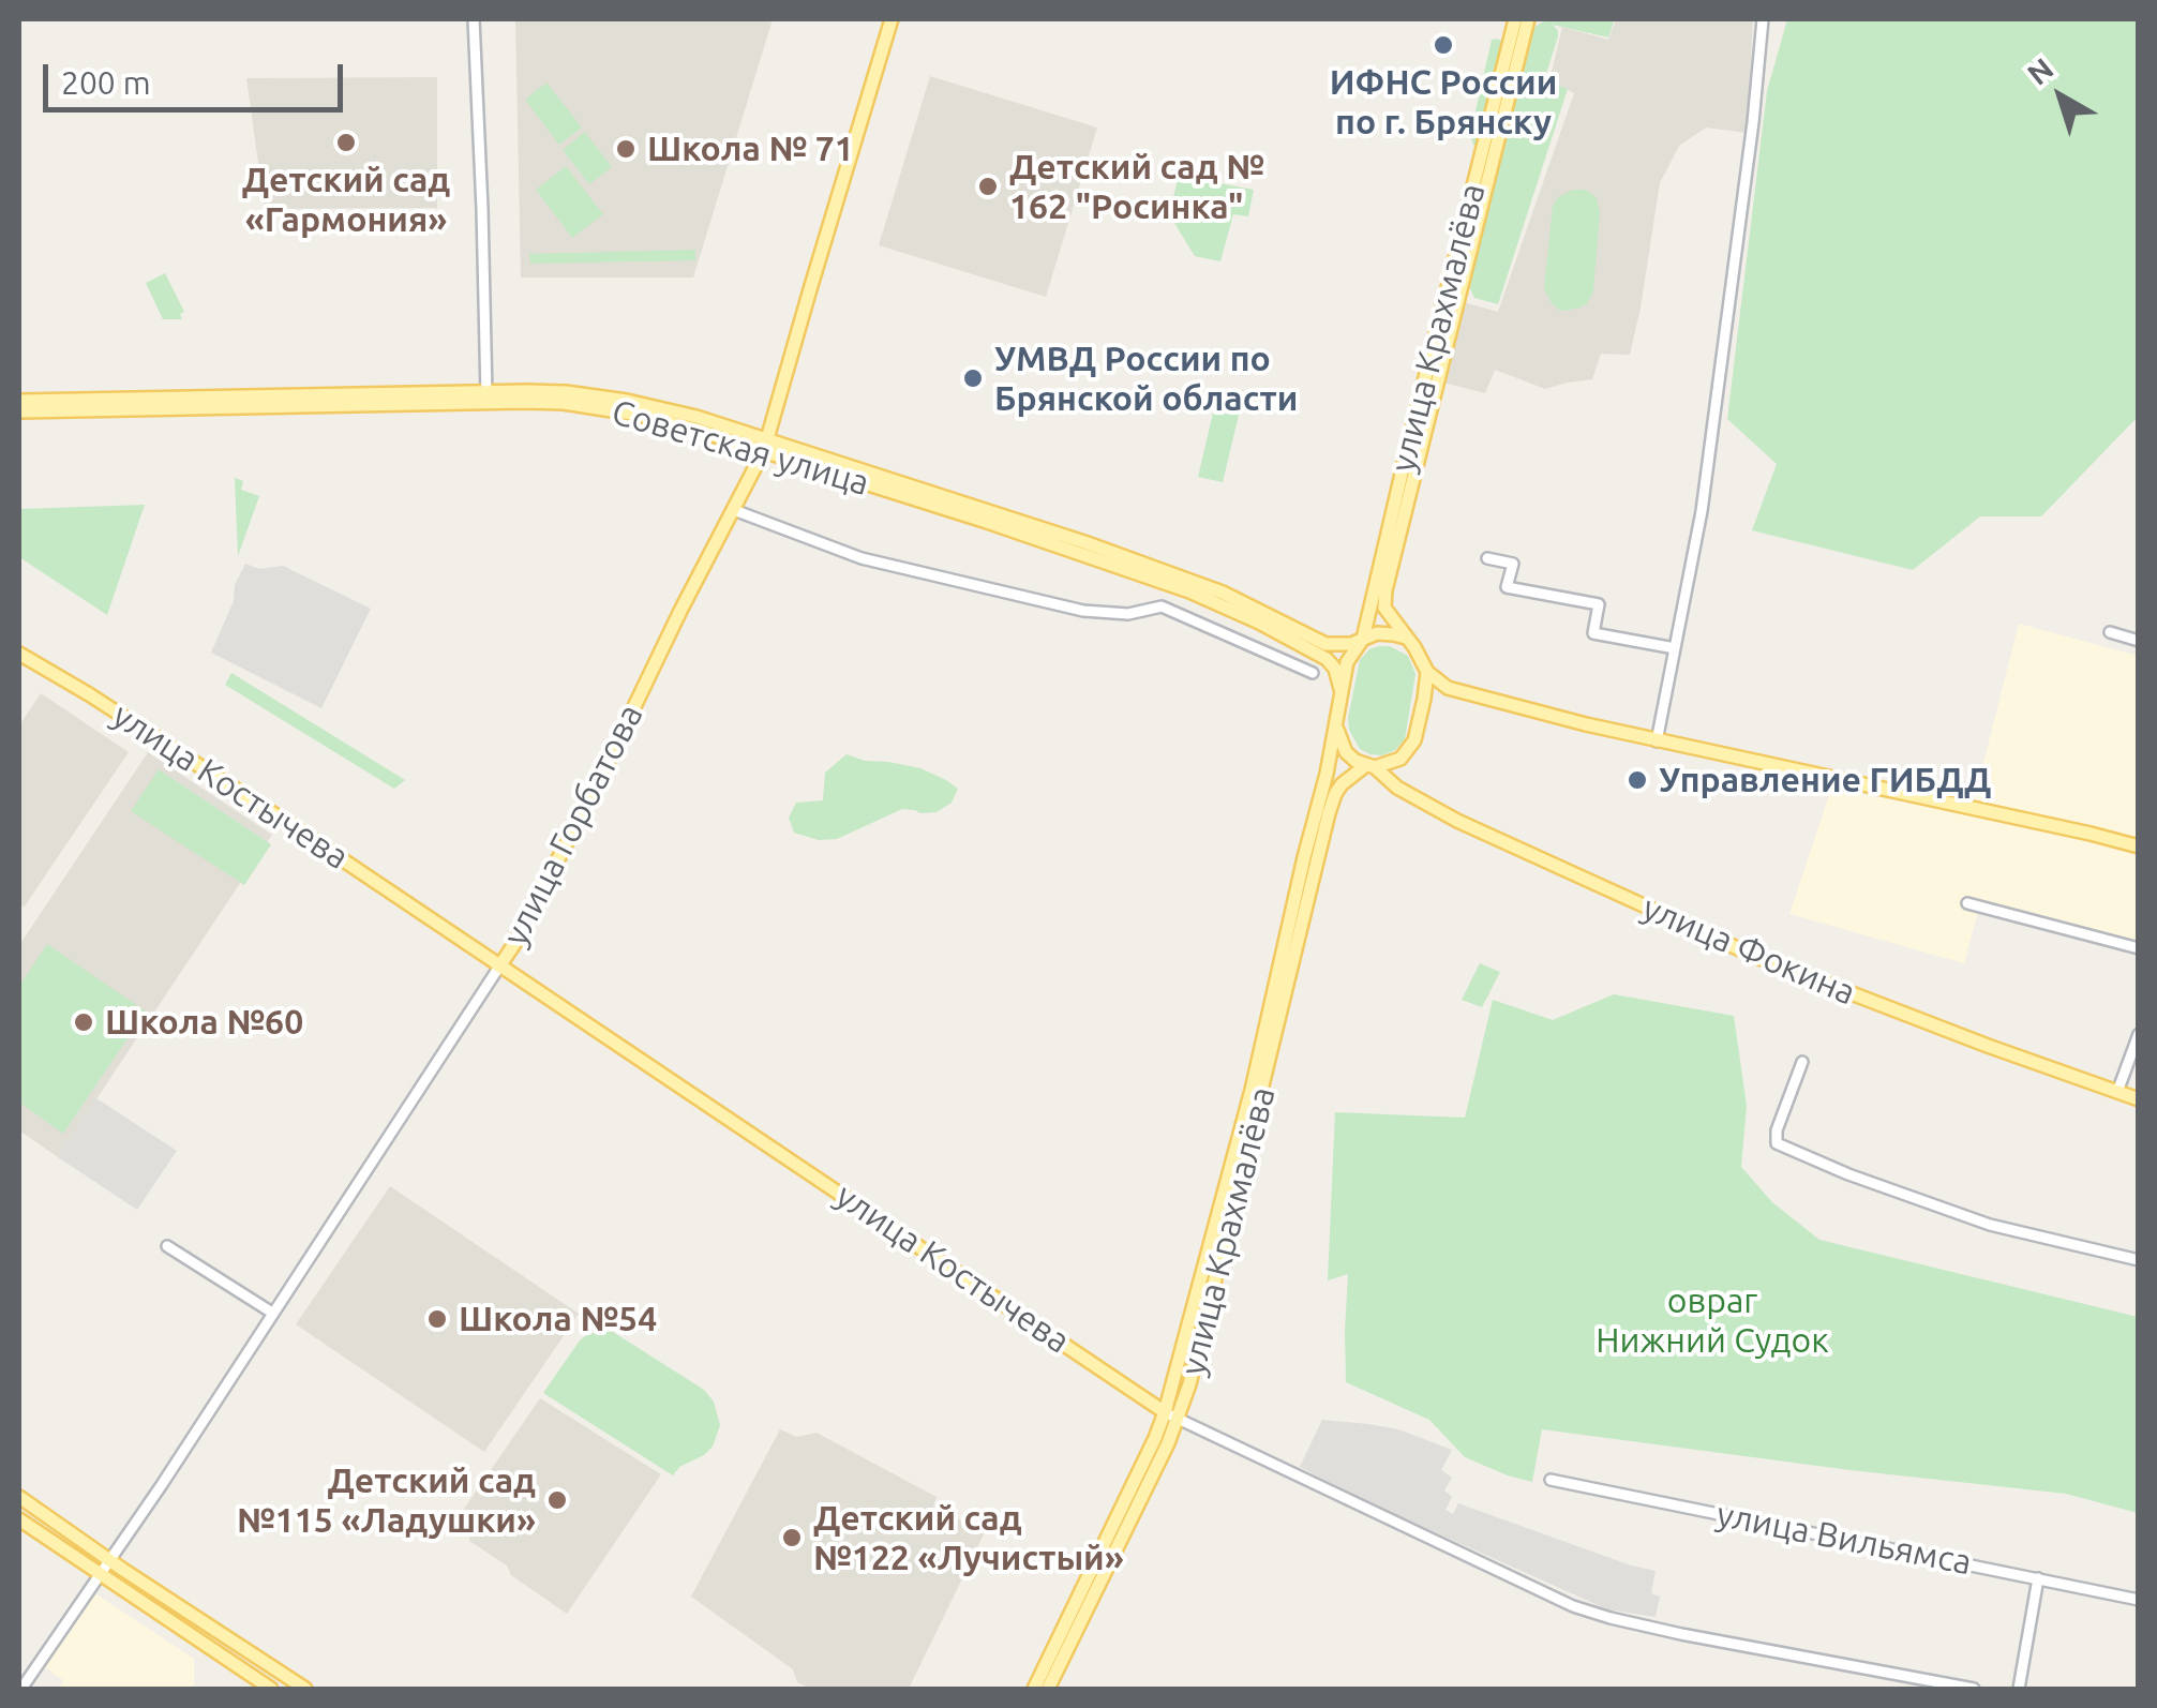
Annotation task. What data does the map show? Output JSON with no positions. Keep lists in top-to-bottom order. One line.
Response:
{"streets":{"main road":["улица Крахмалёва","Советская улица","улица Костычева","улица Горбатова","улица Фокина"],"street":["улица Вильямса"]},"crossings":[["улица Крахмалёва","Советская улица"],["улица Крахмалёва","улица Костычева"],["улица Крахмалёва","улица Фокина"],["Советская улица","улица Горбатова"],["Советская улица","улица Фокина"],["улица Костычева","улица Горбатова"]],"parks":["овраг Нижний Судок"],"places":["ИФНС России по г. Брянску","Детский сад «Гармония»","Школа № 71","Детский сад № 162 \"Росинка\"","УМВД России по Брянской области","Управление ГИБДД","Школа №60","Школа №54","Детский сад №115 «Ладушки»","Детский сад №122 «Лучистый»"],"scale_bar":"200 m","north":"top left"}
